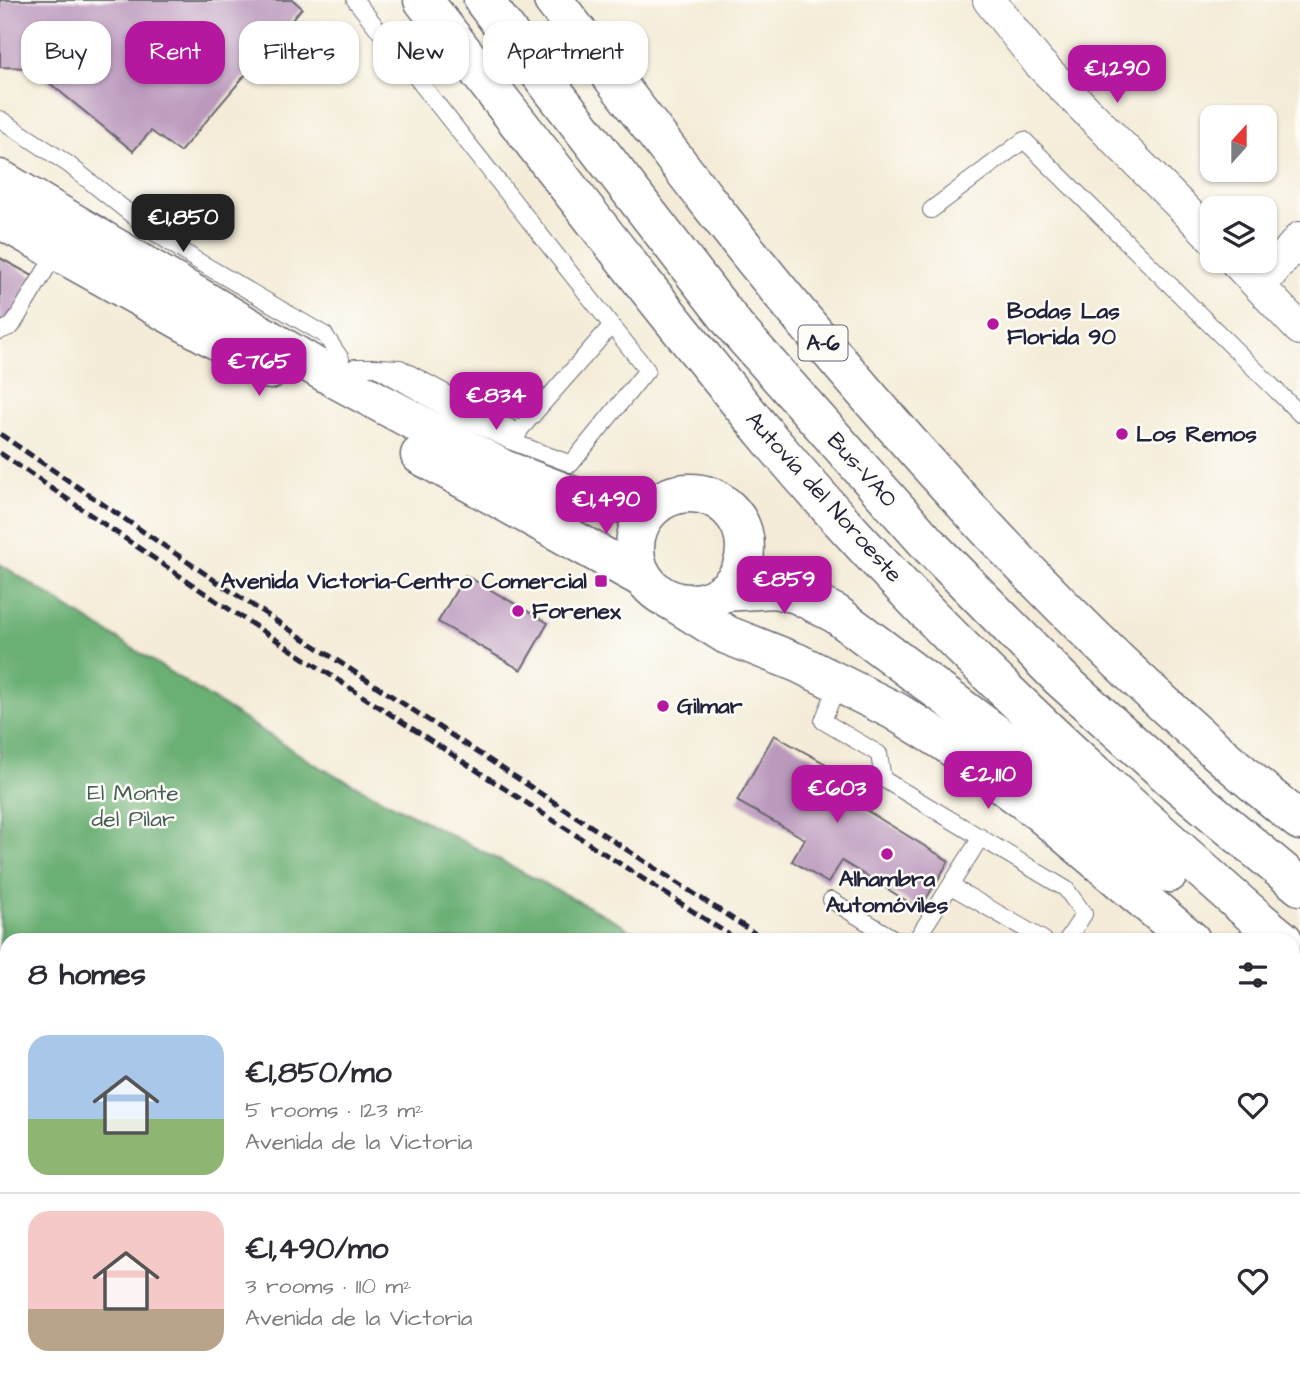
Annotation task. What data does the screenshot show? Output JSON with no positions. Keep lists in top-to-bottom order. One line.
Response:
{"streets":{"main road":["A-6","Bus-VAO","Autovía del Noroeste"]},"parks":["El Monte del Pilar"],"places":{"other":["Bodas Las Florida 90","Los Remos","Forenex","Gilmar","Alhambra Automóviles"],"transit":["Avenida Victoria-Centro Comercial"]},"north":"top","page":{"chip":["Buy","Rent","Filters","New","Apartment"],"price":["€1,290","€1,850","€765","€834","€1,490","€859","€2,110","€603"],"heading":"8 homes","list":[{"name":"€1,850/mo","note":"5 rooms · 123 m² · Avenida de la Victoria"},{"name":"€1,490/mo","note":"3 rooms · 110 m² · Avenida de la Victoria"}]}}
